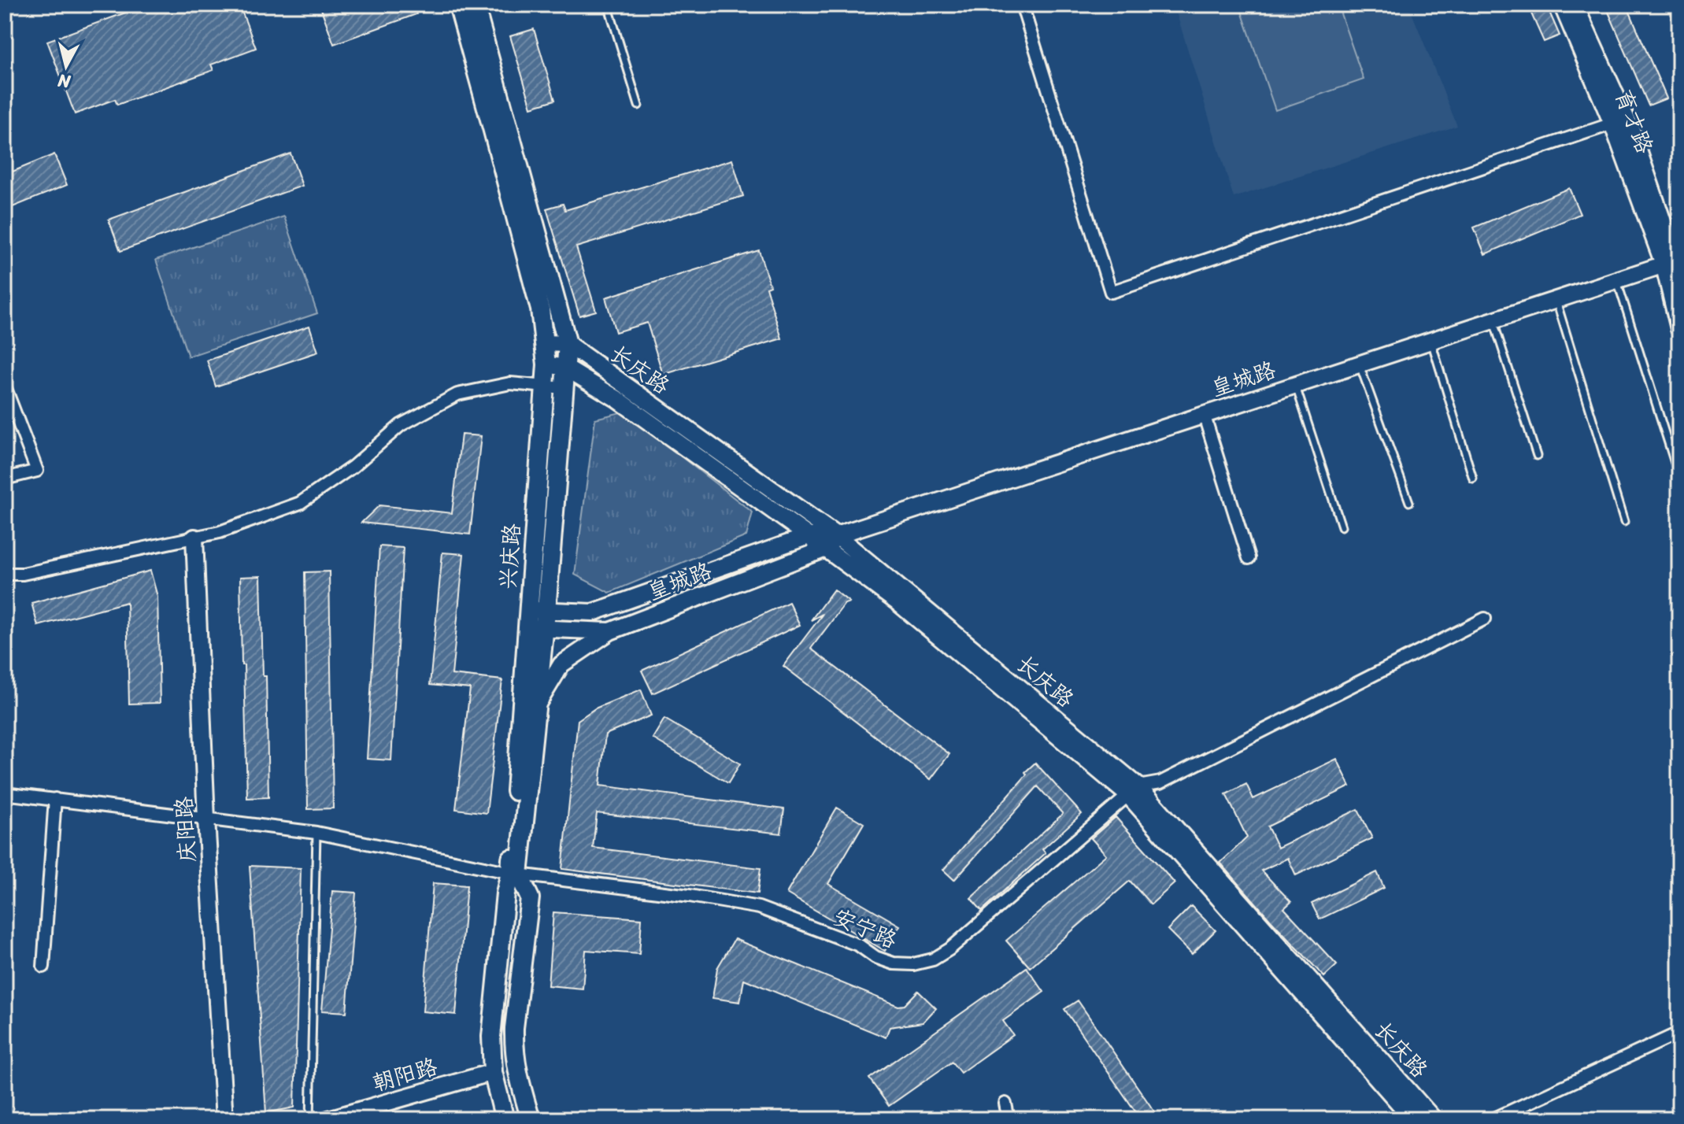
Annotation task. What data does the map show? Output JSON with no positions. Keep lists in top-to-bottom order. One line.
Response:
{"streets":{"main road":["育才路","长庆路","皇城路","兴庆路","庆阳路","朝阳路"],"street":["安宁路"]},"crossings":[["育才路","皇城路"],["长庆路","皇城路"],["长庆路","兴庆路"],["长庆路","安宁路"],["皇城路","兴庆路"],["兴庆路","安宁路"],["兴庆路","朝阳路"],["庆阳路","安宁路"]],"north":"bottom"}
